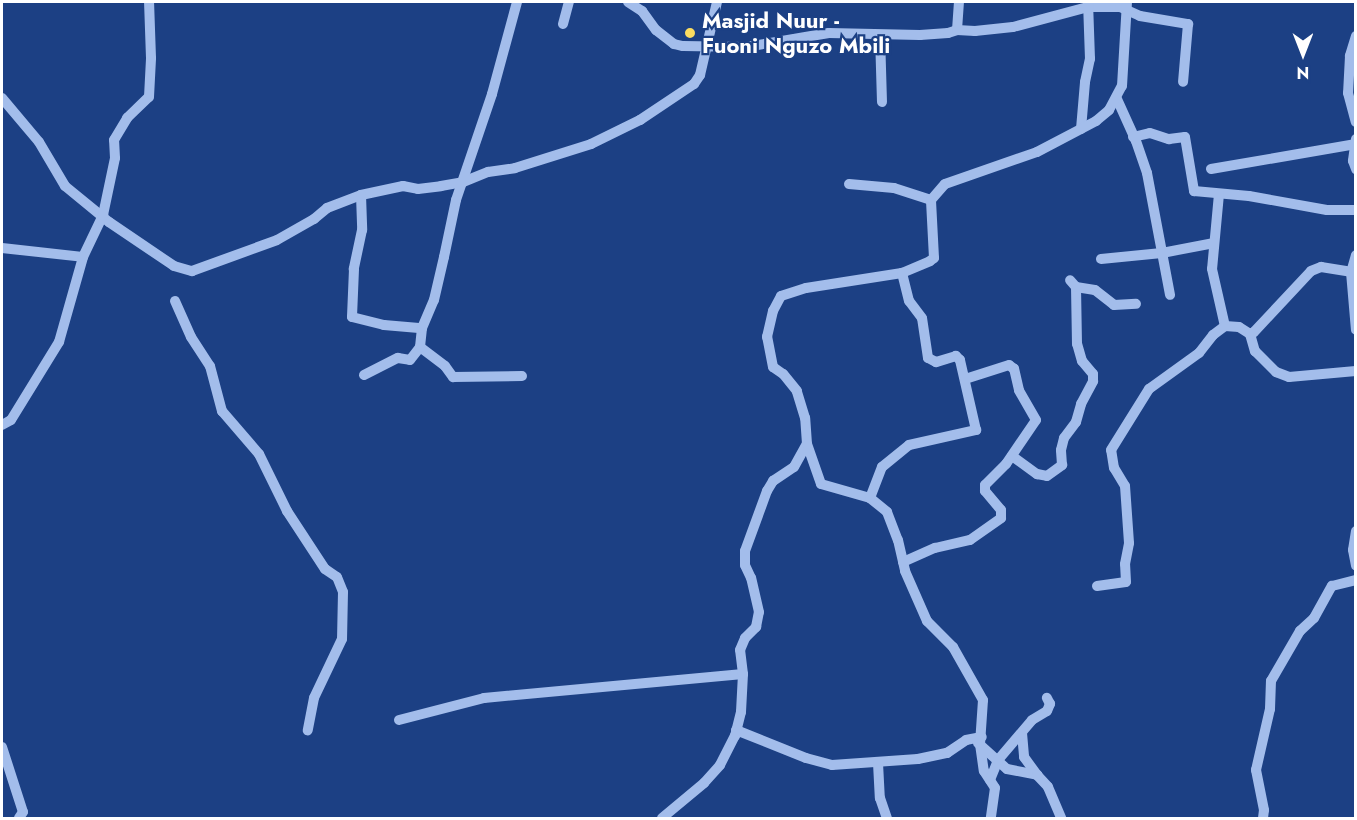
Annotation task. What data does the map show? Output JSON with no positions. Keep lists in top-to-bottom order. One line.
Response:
{"places":["Masjid Nuur - Fuoni Nguzo Mbili"],"north":"bottom"}
